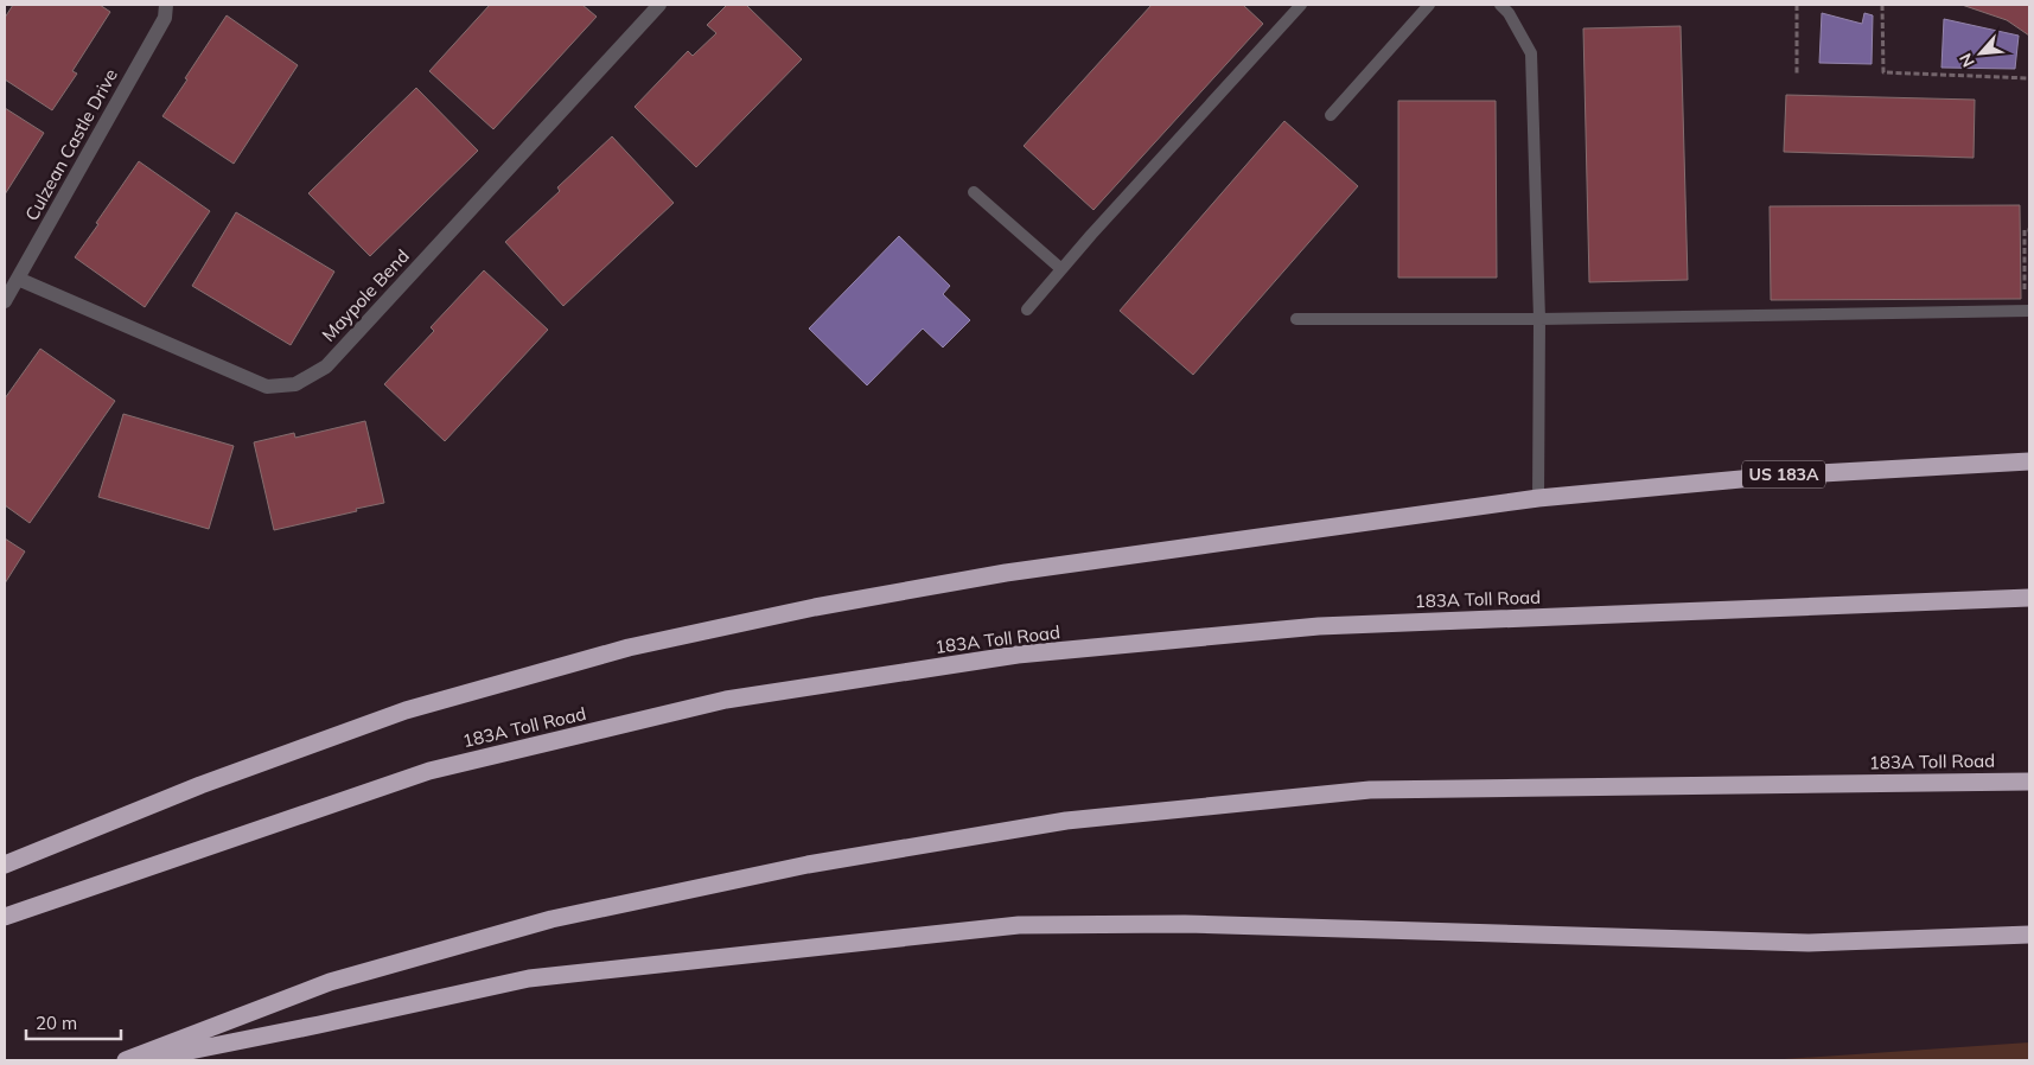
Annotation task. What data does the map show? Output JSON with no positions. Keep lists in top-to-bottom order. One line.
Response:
{"streets":{"highway":["US 183A","183A Toll Road"],"street":["Culzean Castle Drive","Maypole Bend"]},"crossings":[["Culzean Castle Drive","Maypole Bend"]],"scale_bar":"20 m","north":"bottom left"}
